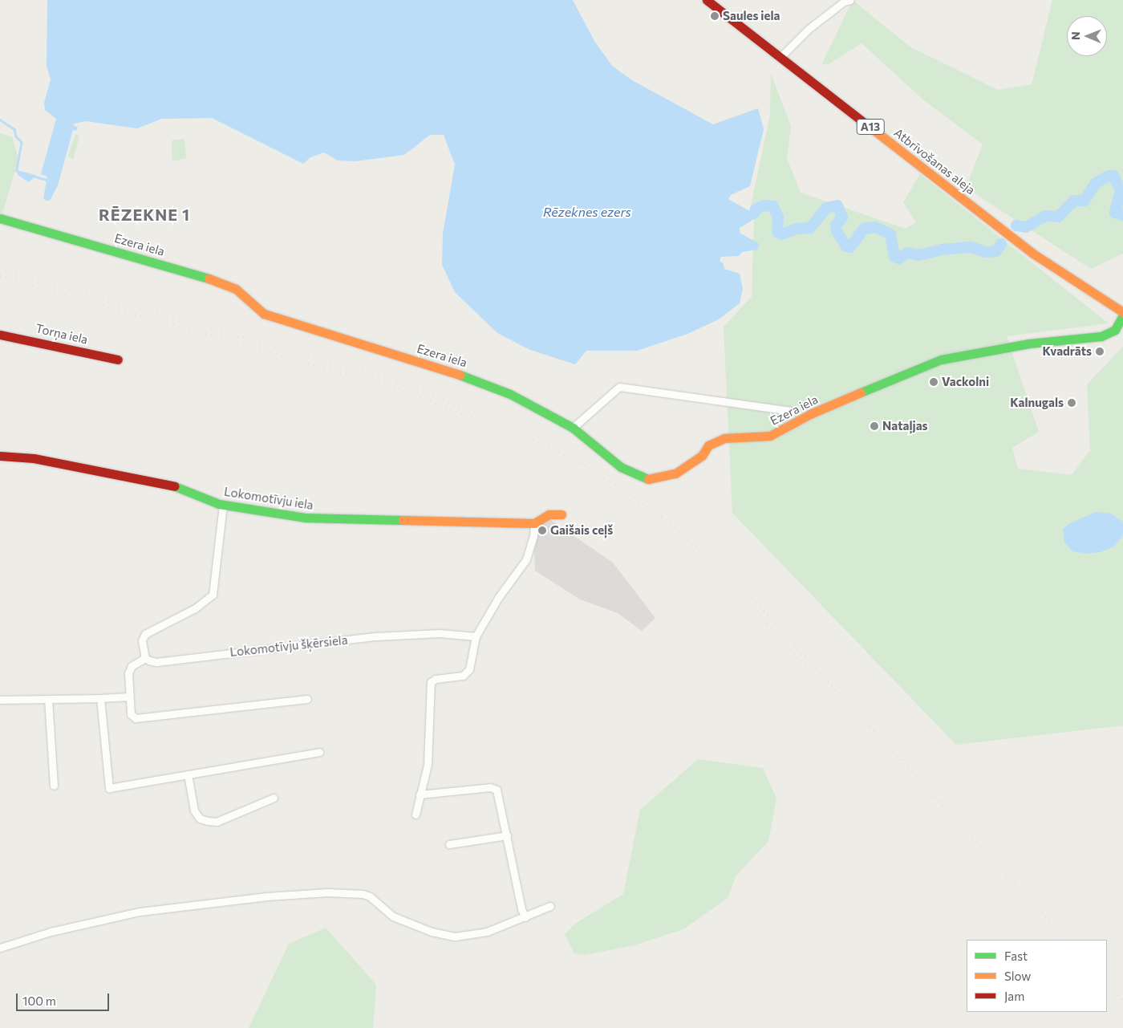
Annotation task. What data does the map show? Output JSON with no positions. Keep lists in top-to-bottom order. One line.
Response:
{"streets":{"street":["A13","Atbrīvošanas aleja","Ezera iela","Torņa iela","Lokomotīvju iela","Lokomotīvju šķērsiela"]},"crossings":[["Atbrīvošanas aleja","Ezera iela"]],"districts":["RĒZEKNE 1"],"water":["Rēzeknes ezers"],"places":["Saules iela","Kvadrāts","Vackolni","Kalnugals","Nataļjas","Gaišais ceļš"],"legend":["Fast","Slow","Jam"],"scale_bar":"100 m","north":"left"}
